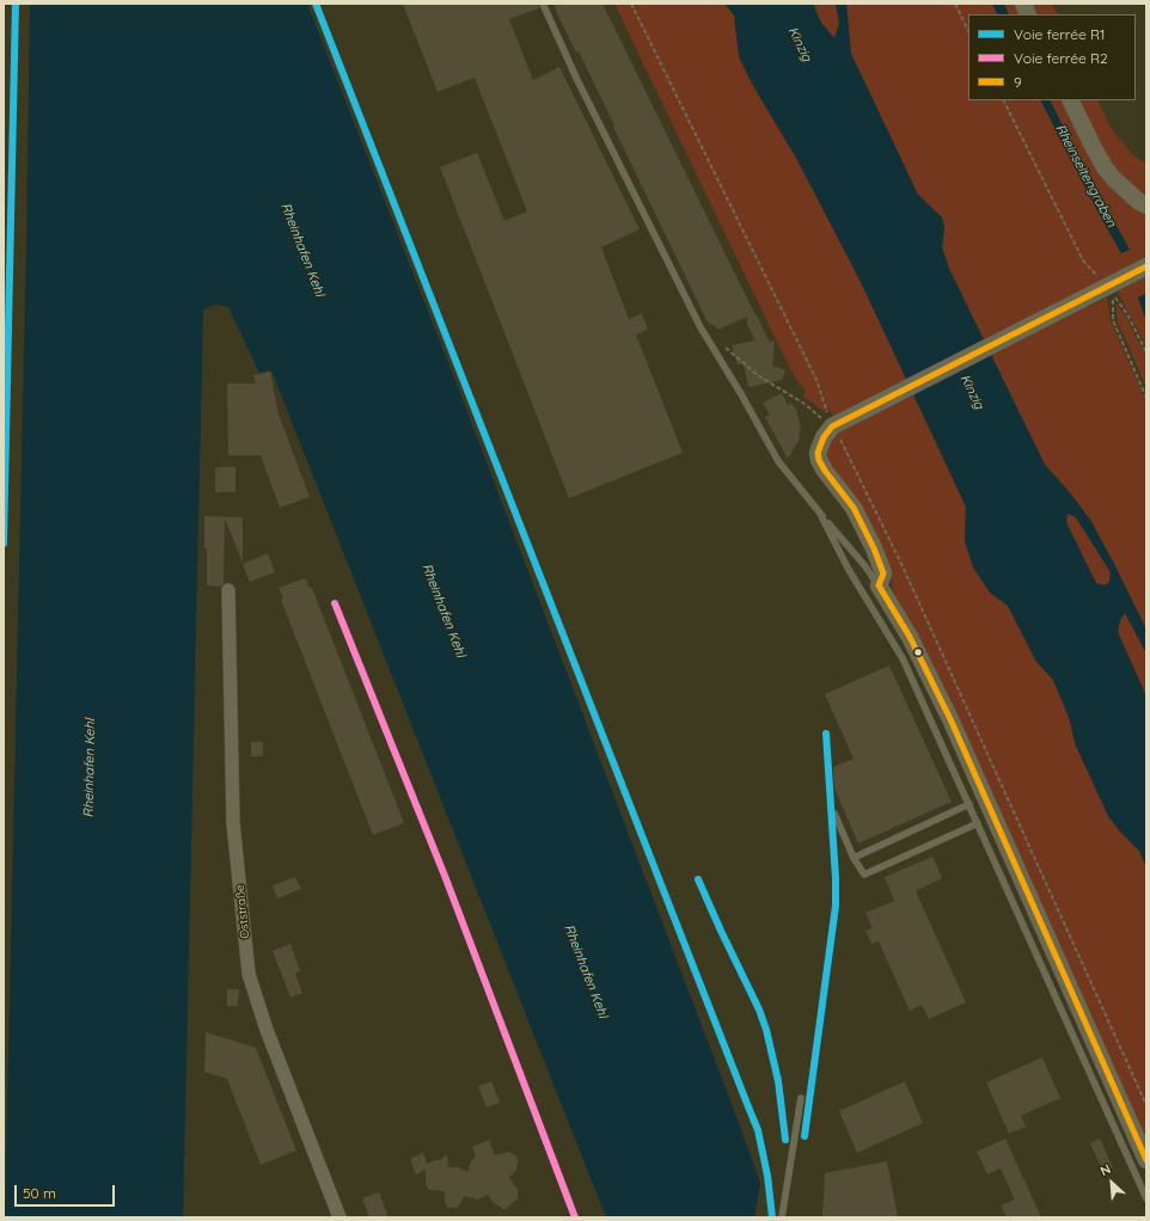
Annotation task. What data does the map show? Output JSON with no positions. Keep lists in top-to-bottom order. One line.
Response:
{"streets":{"street":["Oststraße"]},"water":["Kinzig","Rheinseitengraben","Rheinhafen Kehl"],"lines":["rail line R1","transit line 9","rail line R2"],"legend":["Voie ferrée R1","Voie ferrée R2","9"],"scale_bar":"50 m","north":"top left"}
